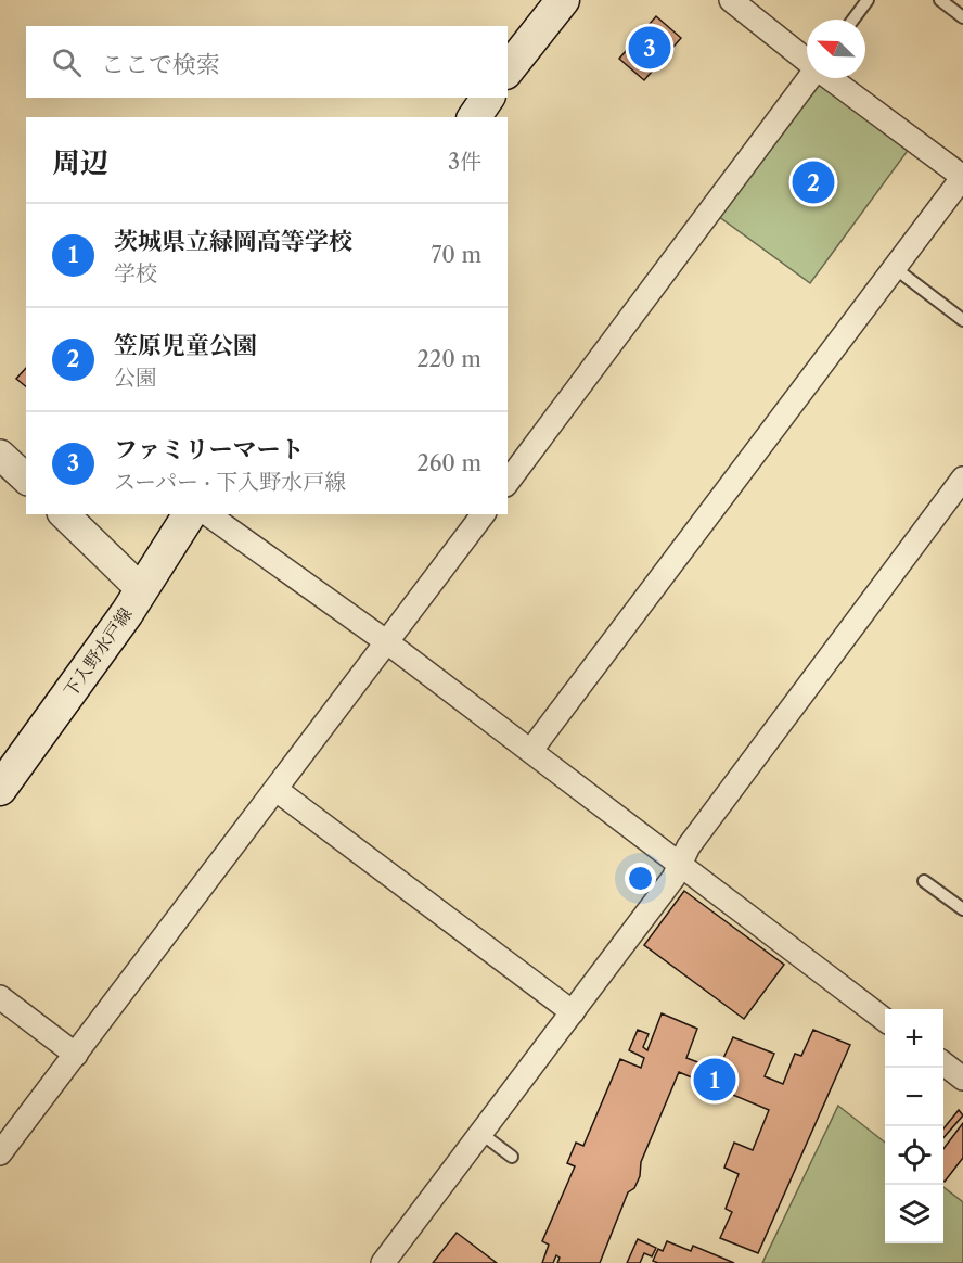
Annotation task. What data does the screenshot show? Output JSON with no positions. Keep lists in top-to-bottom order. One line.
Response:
{"streets":{"main road":["下入野水戸線"]},"north":"top left","page":{"pins":["3","2","1"],"search":"ここで検索","heading":["周辺","3件"],"list":[{"mark":"1","name":"茨城県立緑岡高等学校","note":"学校","value":"70 m"},{"mark":"2","name":"笠原児童公園","note":"公園","value":"220 m"},{"mark":"3","name":"ファミリーマート","note":"スーパー · 下入野水戸線","value":"260 m"}],"map_buttons":["+","−"]}}
